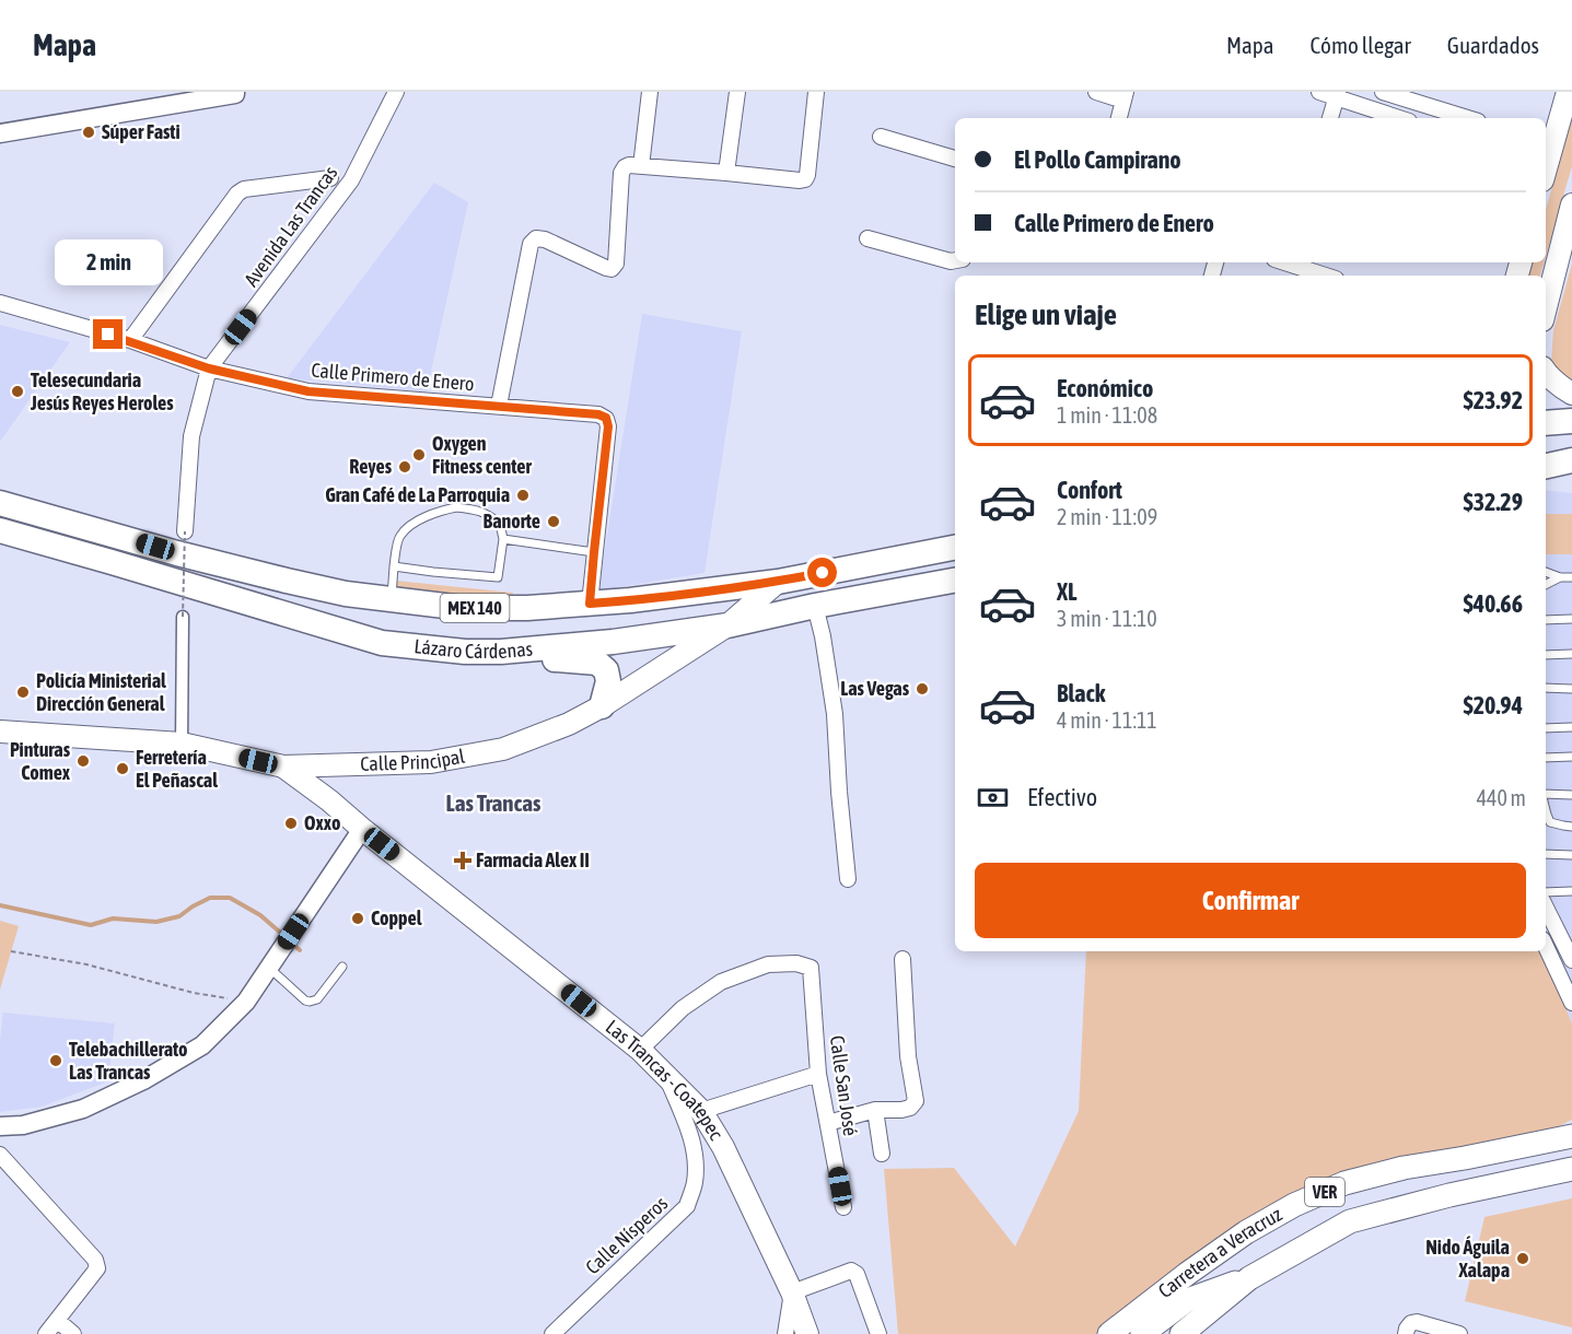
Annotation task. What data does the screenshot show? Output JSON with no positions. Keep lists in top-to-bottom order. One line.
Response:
{"streets":{"highway":["MEX 140","Lázaro Cárdenas"],"main road":["Calle Principal","Las Trancas - Coatepec","VER","Carretera a Veracruz"],"street":["Avenida Las Trancas","Calle Primero de Enero","Calle San José","Calle Nísperos"]},"crossings":[["Avenida Las Trancas","Calle Primero de Enero"],["Calle Primero de Enero","Lázaro Cárdenas"],["Lázaro Cárdenas","Calle Principal"],["Calle Principal","Las Trancas - Coatepec"],["Las Trancas - Coatepec","Calle San José"],["Las Trancas - Coatepec","Calle Nísperos"]],"districts":["Las Trancas"],"places":{"other":["Súper Fasti","Telesecundaria Jesús Reyes Heroles","Oxygen Fitness center","Reyes","Gran Café de La Parroquia","Banorte","Las Vegas","Policía Ministerial Dirección General","Pinturas Comex","Ferretería El Peñascal","Oxxo","Coppel","Telebachillerato Las Trancas","Nido Águila Xalapa"],"health":["Farmacia Alex II"]},"page":{"header":"Mapa","nav":["Mapa","Cómo llegar","Guardados"],"banner":["El Pollo Campirano","Calle Primero de Enero"],"bubble":"2 min","heading":"Elige un viaje","list":[{"name":"Económico","note":"1 min · 11:08","value":"$23.92"},{"name":"Confort","note":"2 min · 11:09","value":"$32.29"},{"name":"XL","note":"3 min · 11:10","value":"$40.66"},{"name":"Black","note":"4 min · 11:11","value":"$20.94"}],"pay":["Efectivo","440 m"],"buttons":"Confirmar"}}
